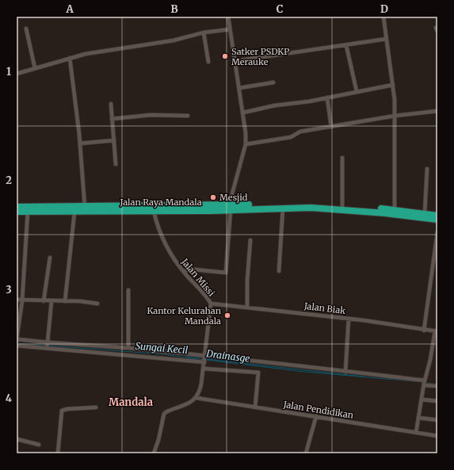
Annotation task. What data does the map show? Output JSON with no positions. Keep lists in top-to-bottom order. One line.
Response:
{"streets":{"highway":["Jalan Raya Mandala"],"street":["Jalan Missi","Jalan Biak","Jalan Pendidikan"]},"crossings":[["Jalan Raya Mandala","Jalan Missi"],["Jalan Missi","Jalan Biak"],["Jalan Missi","Jalan Pendidikan"]],"districts":["Mandala"],"water":["Sungai Kecil","Drainasge"],"places":["Satker PSDKP Merauke","Mesjid","Kantor Kelurahan Mandala"],"grid":{"columns":["A","B","C","D"],"rows":["1","2","3","4"]}}
